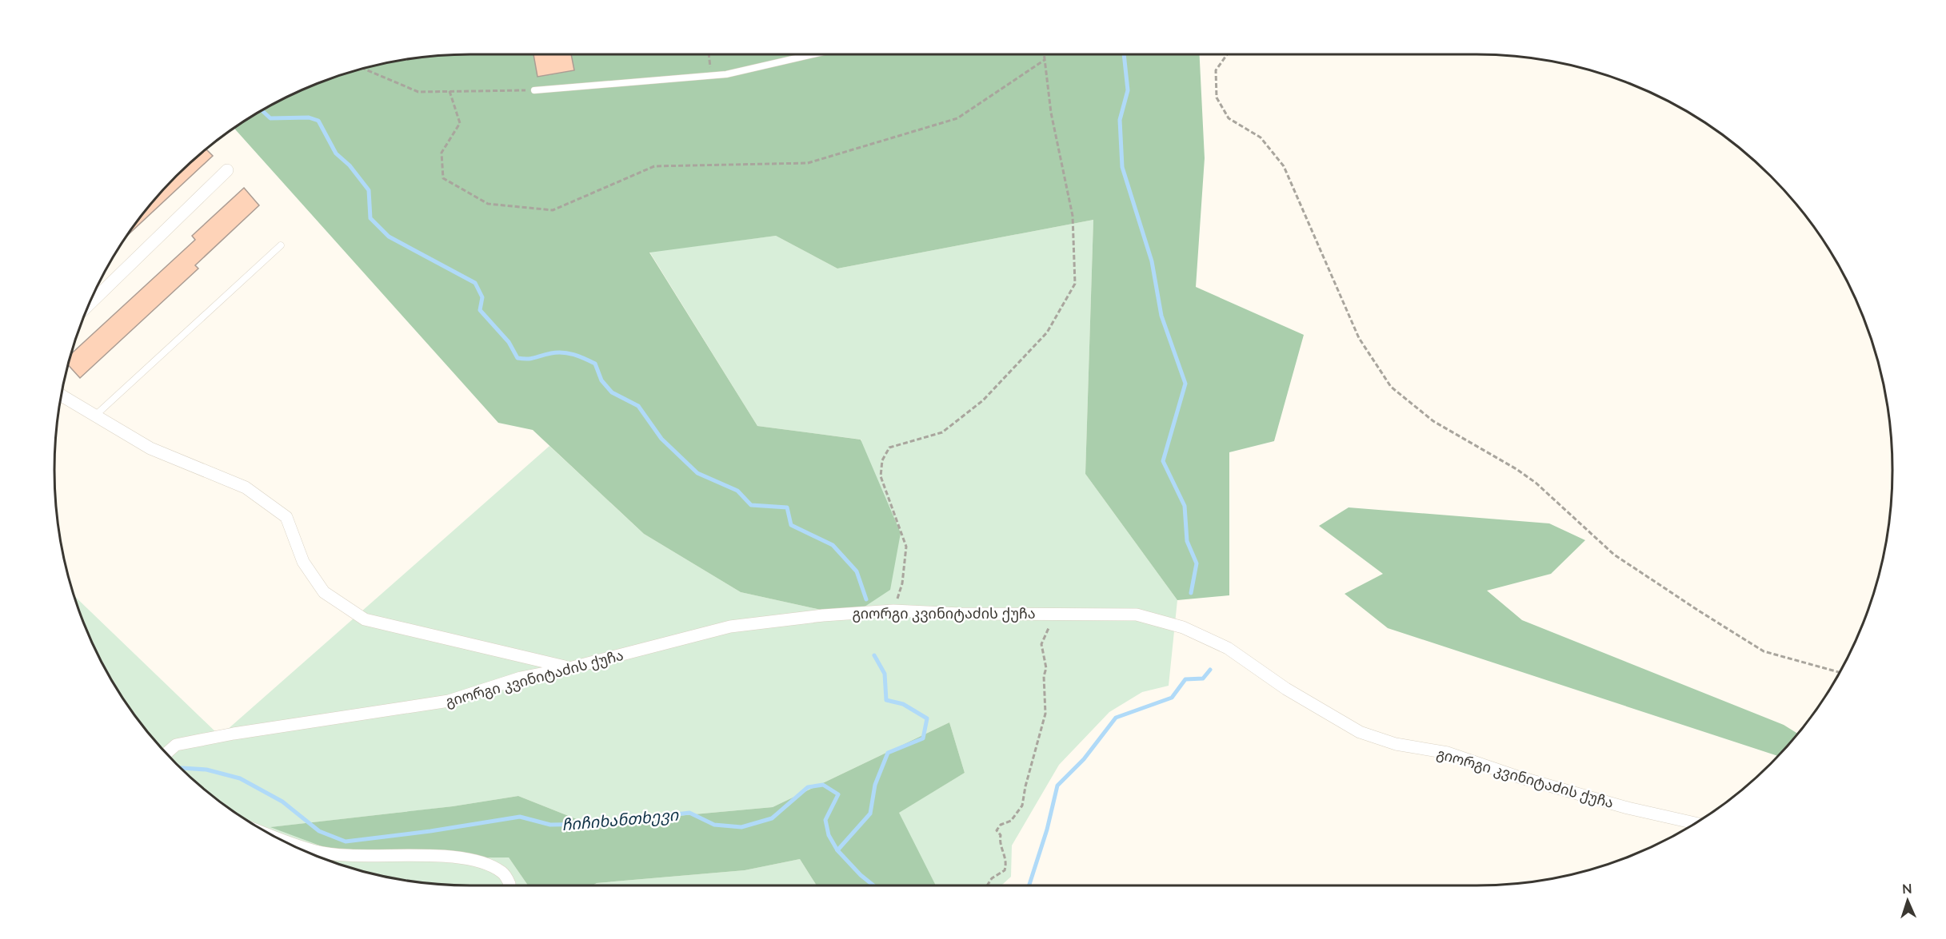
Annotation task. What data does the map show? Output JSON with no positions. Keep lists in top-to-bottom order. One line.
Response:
{"streets":{"street":["გიორგი კვინიტაძის ქუჩა"]},"water":["ჩიჩიხანთხევი"],"north":"top"}
